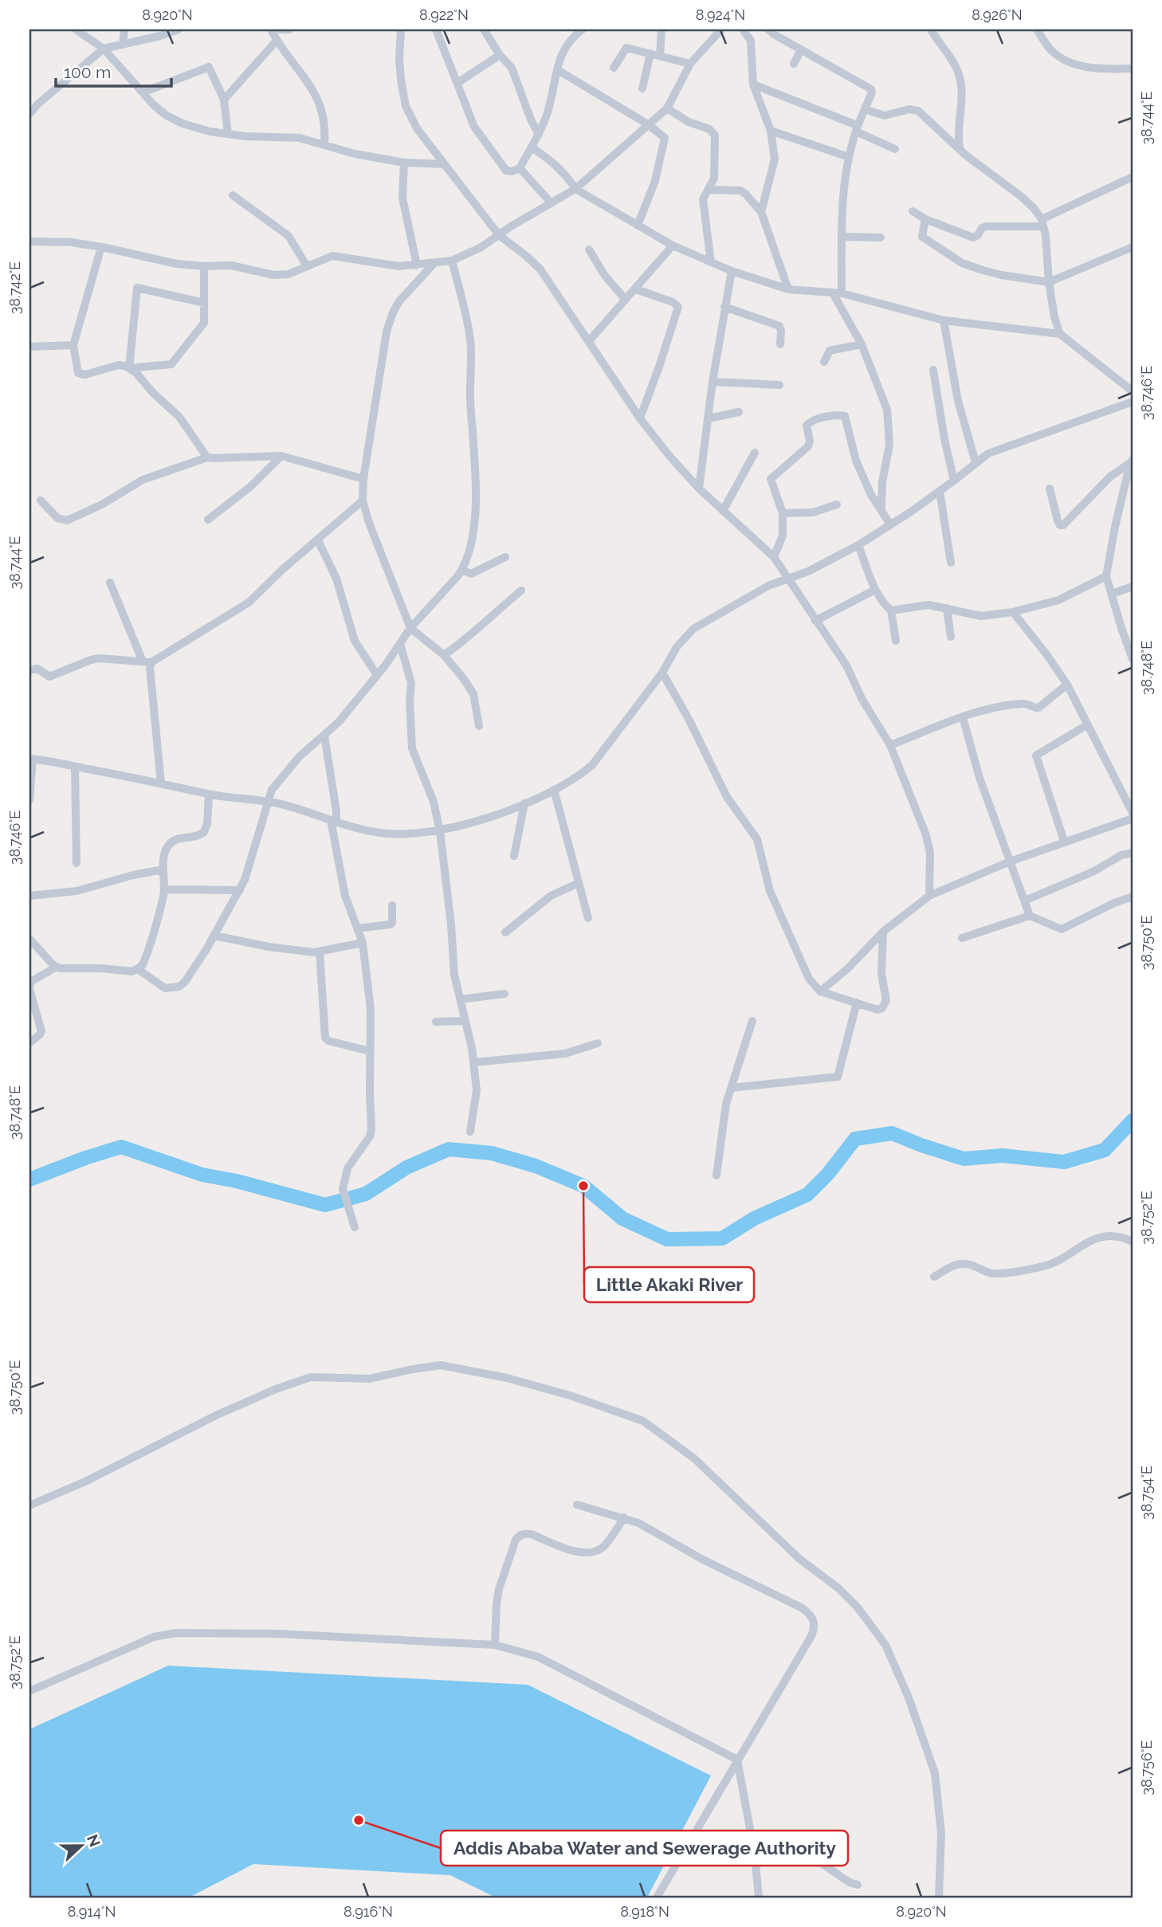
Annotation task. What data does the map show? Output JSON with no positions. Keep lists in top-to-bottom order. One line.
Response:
{"places":["Little Akaki River","Addis Ababa Water and Sewerage Authority"],"scale_bar":"100 m","north":"right","coordinates":["8.920°N","8.922°N","8.924°N","8.926°N","38.744°E","38.742°E","38.746°E","38.748°E","38.750°E","38.752°E","38.754°E","38.756°E","8.914°N","8.916°N","8.918°N"]}
